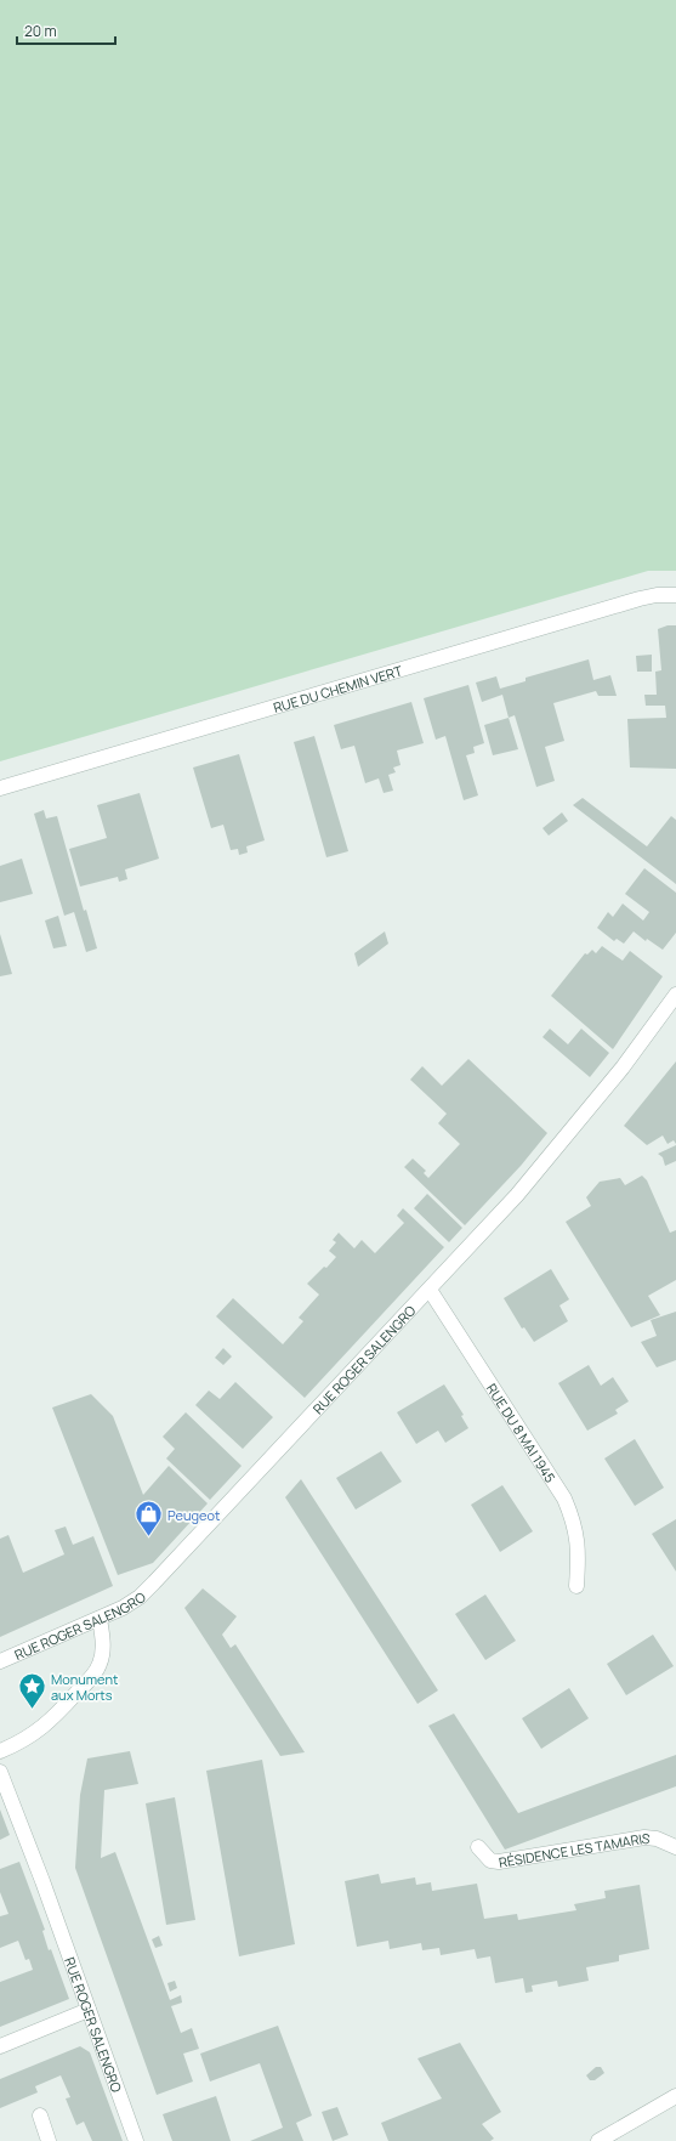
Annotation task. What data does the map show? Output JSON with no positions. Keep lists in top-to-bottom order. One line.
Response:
{"streets":{"street":["RUE DU CHEMIN VERT","RUE ROGER SALENGRO","RUE DU 8 MAI 1945","RÉSIDENCE LES TAMARIS"]},"crossings":[["RUE ROGER SALENGRO","RUE DU 8 MAI 1945"]],"places":{"shop":["Peugeot"],"place":["Monument aux Morts"]},"scale_bar":"20 m"}
